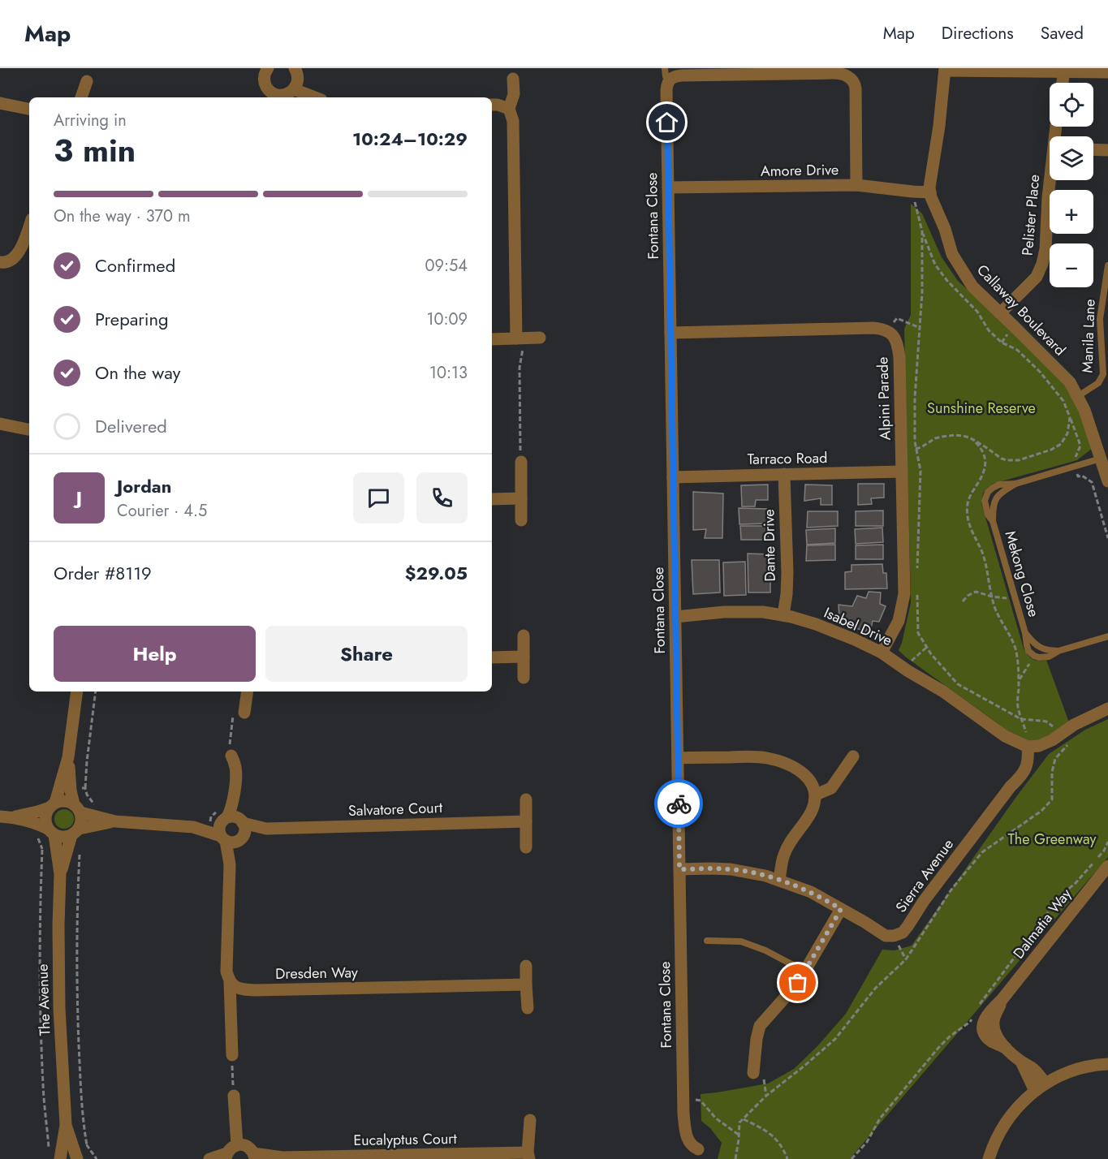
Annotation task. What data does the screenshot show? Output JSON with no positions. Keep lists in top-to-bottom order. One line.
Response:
{"streets":{"street":["Amore Drive","Pelister Place","Fontana Close","Callaway Boulevard","Alpini Parade","Tarraco Road","Dante Drive","Isabel Drive","Salvatore Court","Sierra Avenue","Dalmatia Way","Dresden Way","The Avenue","Eucalyptus Court"],"lane":["Manila Lane","Mekong Close"]},"crossings":[["Amore Drive","Fontana Close"],["Amore Drive","Callaway Boulevard"],["Pelister Place","Callaway Boulevard"],["Fontana Close","Alpini Parade"],["Fontana Close","Tarraco Road"],["Fontana Close","Isabel Drive"],["Fontana Close","Sierra Avenue"],["Callaway Boulevard","Manila Lane"],["Callaway Boulevard","Mekong Close"],["Alpini Parade","Tarraco Road"],["Alpini Parade","Isabel Drive"],["Tarraco Road","Dante Drive"],["Dante Drive","Isabel Drive"],["Isabel Drive","Sierra Avenue"],["Salvatore Court","The Avenue"]],"parks":["Sunshine Reserve","The Greenway"],"page":{"header":"Map","nav":["Map","Directions","Saved"],"map_buttons":["+","−"],"heading":["3 min","Arriving in","10:24–10:29"],"panel":["Jordan","Courier · 4.5","Order #8119","$29.05"],"bar":"On the way · 370 m","list":[["Confirmed","09:54"],["Preparing","10:09"],["On the way","10:13"],"Delivered"],"round":"J","buttons":["Help","Share"]}}
